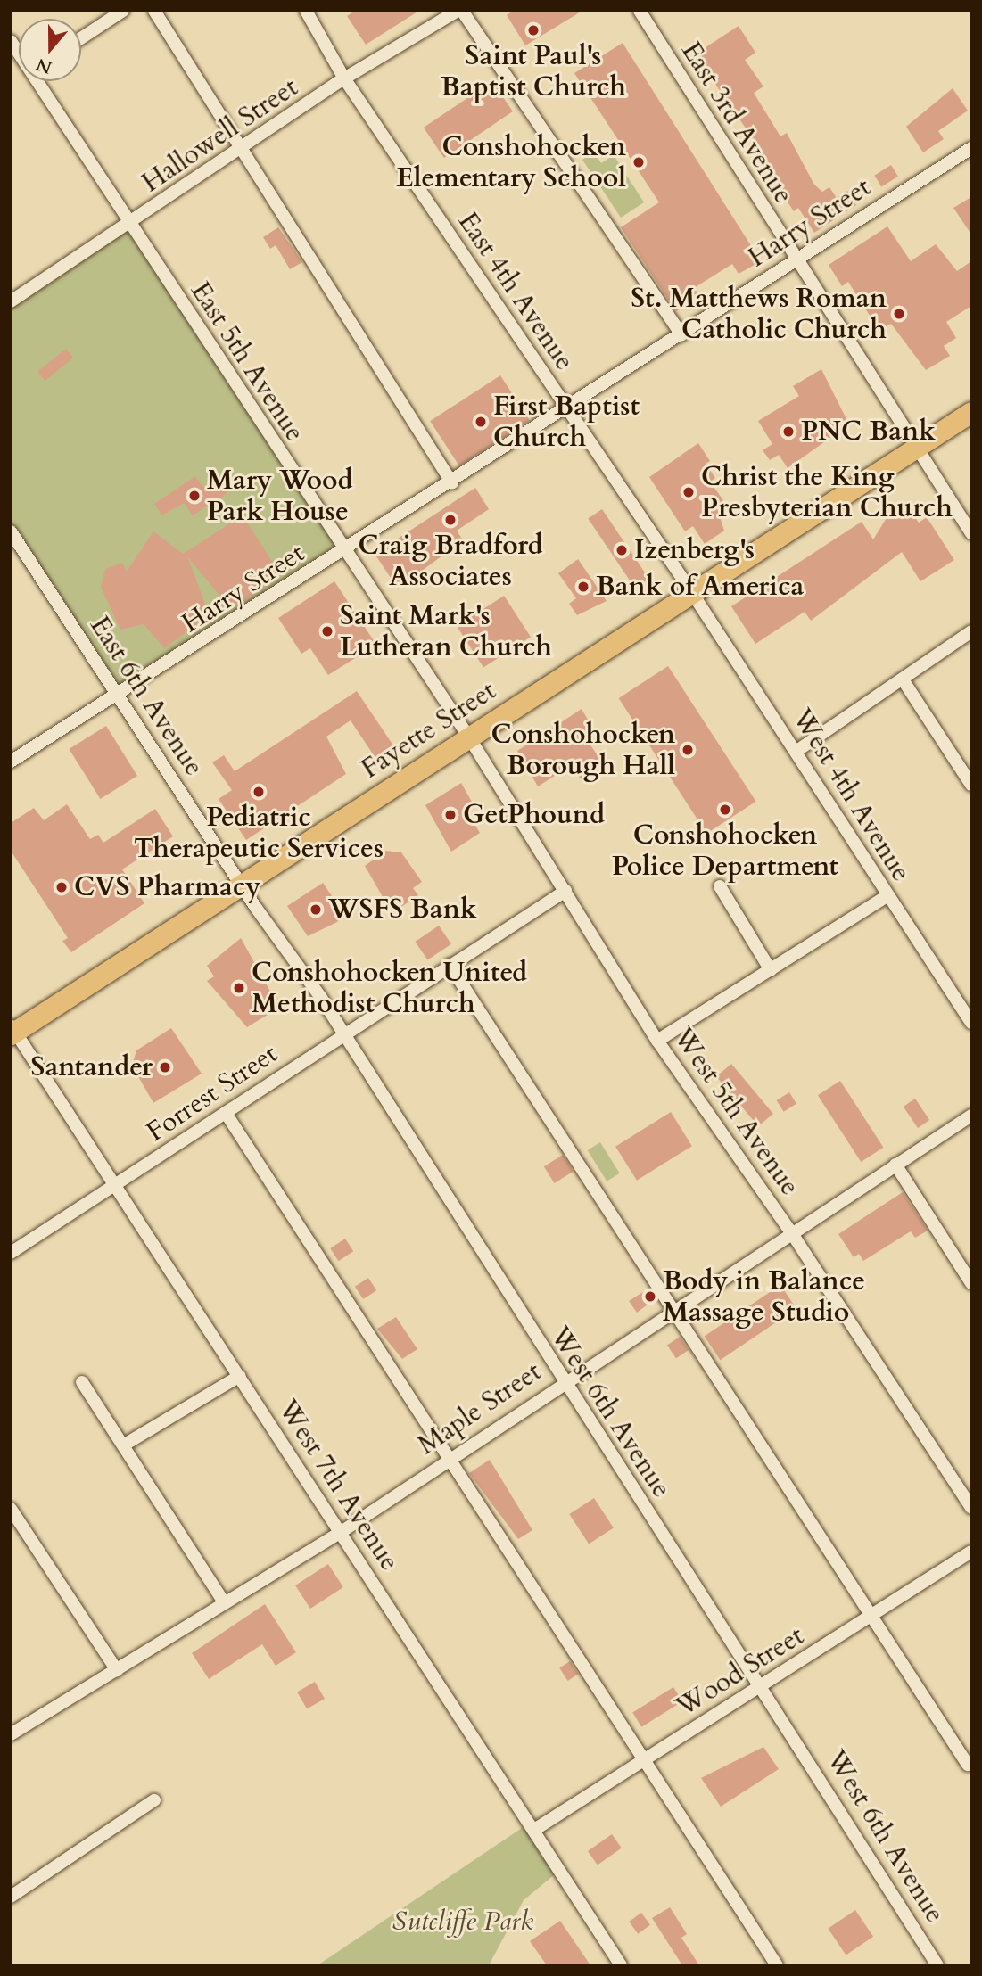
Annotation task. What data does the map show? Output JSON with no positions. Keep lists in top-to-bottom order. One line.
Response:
{"streets":{"main road":["Fayette Street"],"street":["East 3rd Avenue","Hallowell Street","Harry Street","East 4th Avenue","East 5th Avenue","East 6th Avenue","West 4th Avenue","Forrest Street","West 5th Avenue","Maple Street","West 6th Avenue","West 7th Avenue","Wood Street"]},"crossings":[["East 3rd Avenue","Harry Street"],["East 3rd Avenue","Fayette Street"],["Hallowell Street","East 4th Avenue"],["Hallowell Street","East 5th Avenue"],["Harry Street","East 4th Avenue"],["Harry Street","East 5th Avenue"],["Harry Street","East 6th Avenue"],["East 4th Avenue","Fayette Street"],["East 4th Avenue","West 4th Avenue"],["East 5th Avenue","Fayette Street"],["East 5th Avenue","West 5th Avenue"],["East 6th Avenue","Fayette Street"],["East 6th Avenue","West 6th Avenue"],["Fayette Street","West 4th Avenue"],["Fayette Street","West 5th Avenue"],["Fayette Street","West 6th Avenue"],["Fayette Street","West 7th Avenue"],["Forrest Street","West 5th Avenue"],["Forrest Street","West 6th Avenue"],["Forrest Street","West 7th Avenue"],["West 5th Avenue","Maple Street"],["Maple Street","West 6th Avenue"],["Maple Street","West 7th Avenue"],["West 6th Avenue","Wood Street"],["West 7th Avenue","Wood Street"]],"parks":["Sutcliffe Park"],"places":["Saint Paul's Baptist Church","Conshohocken Elementary School","St. Matthews Roman Catholic Church","First Baptist Church","PNC Bank","Christ the King Presbyterian Church","Mary Wood Park House","Craig Bradford Associates","Izenberg's","Bank of America","Saint Mark's Lutheran Church","Conshohocken Borough Hall","Pediatric Therapeutic Services","Conshohocken Police Department","GetPhound","CVS Pharmacy","WSFS Bank","Conshohocken United Methodist Church","Santander","Body in Balance Massage Studio"],"north":"bottom"}
